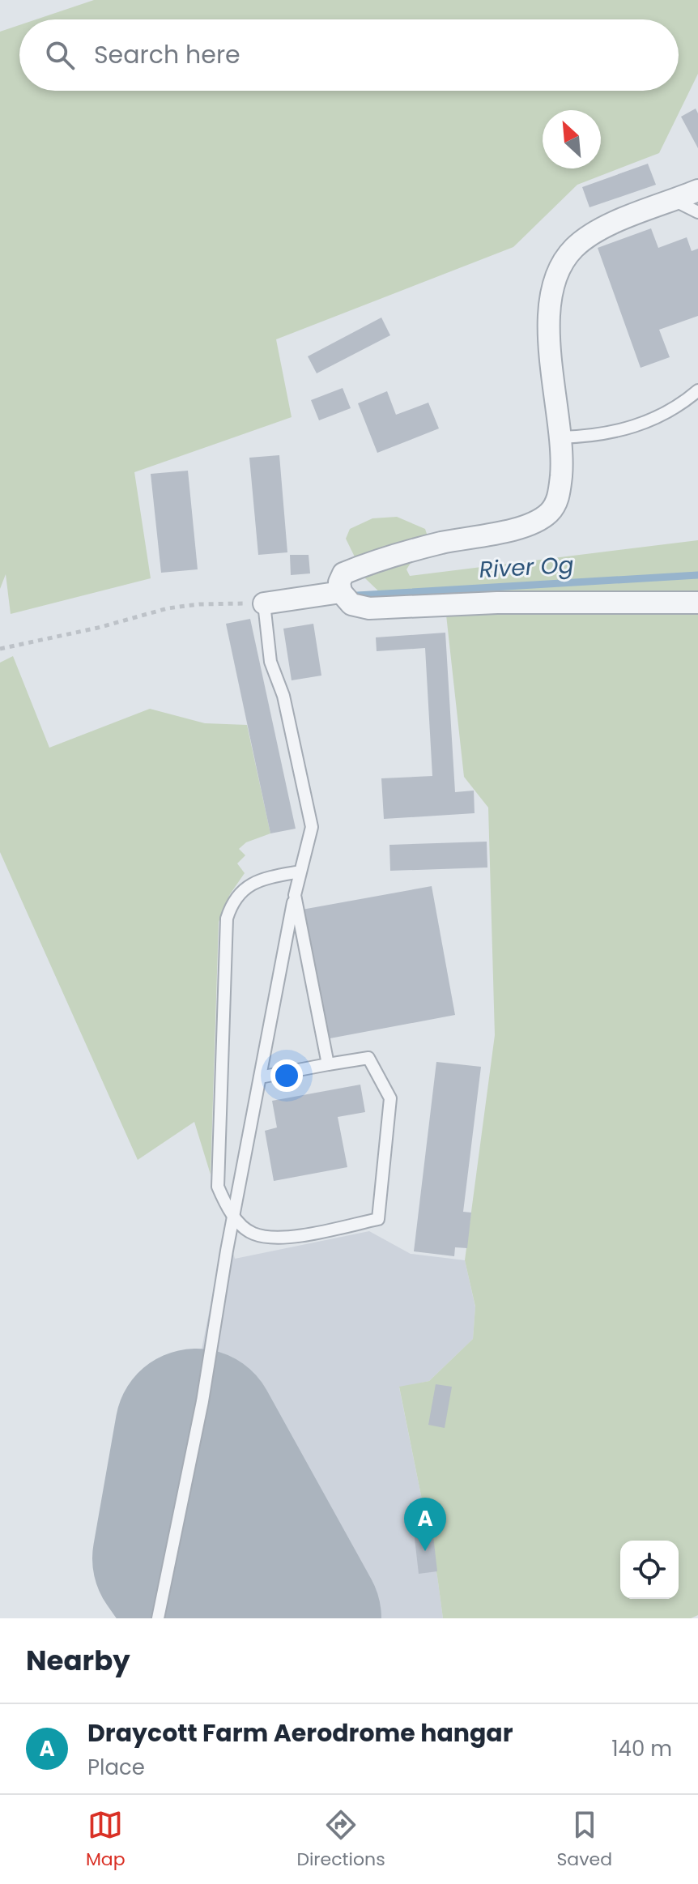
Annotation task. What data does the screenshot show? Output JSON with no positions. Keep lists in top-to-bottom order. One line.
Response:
{"water":["River Og"],"north":"top left","page":{"search":"Search here","pins":"A","heading":"Nearby","list":[{"mark":"A","name":"Draycott Farm Aerodrome hangar","note":"Place","value":"140 m"}],"nav":["Map","Directions","Saved"]}}
